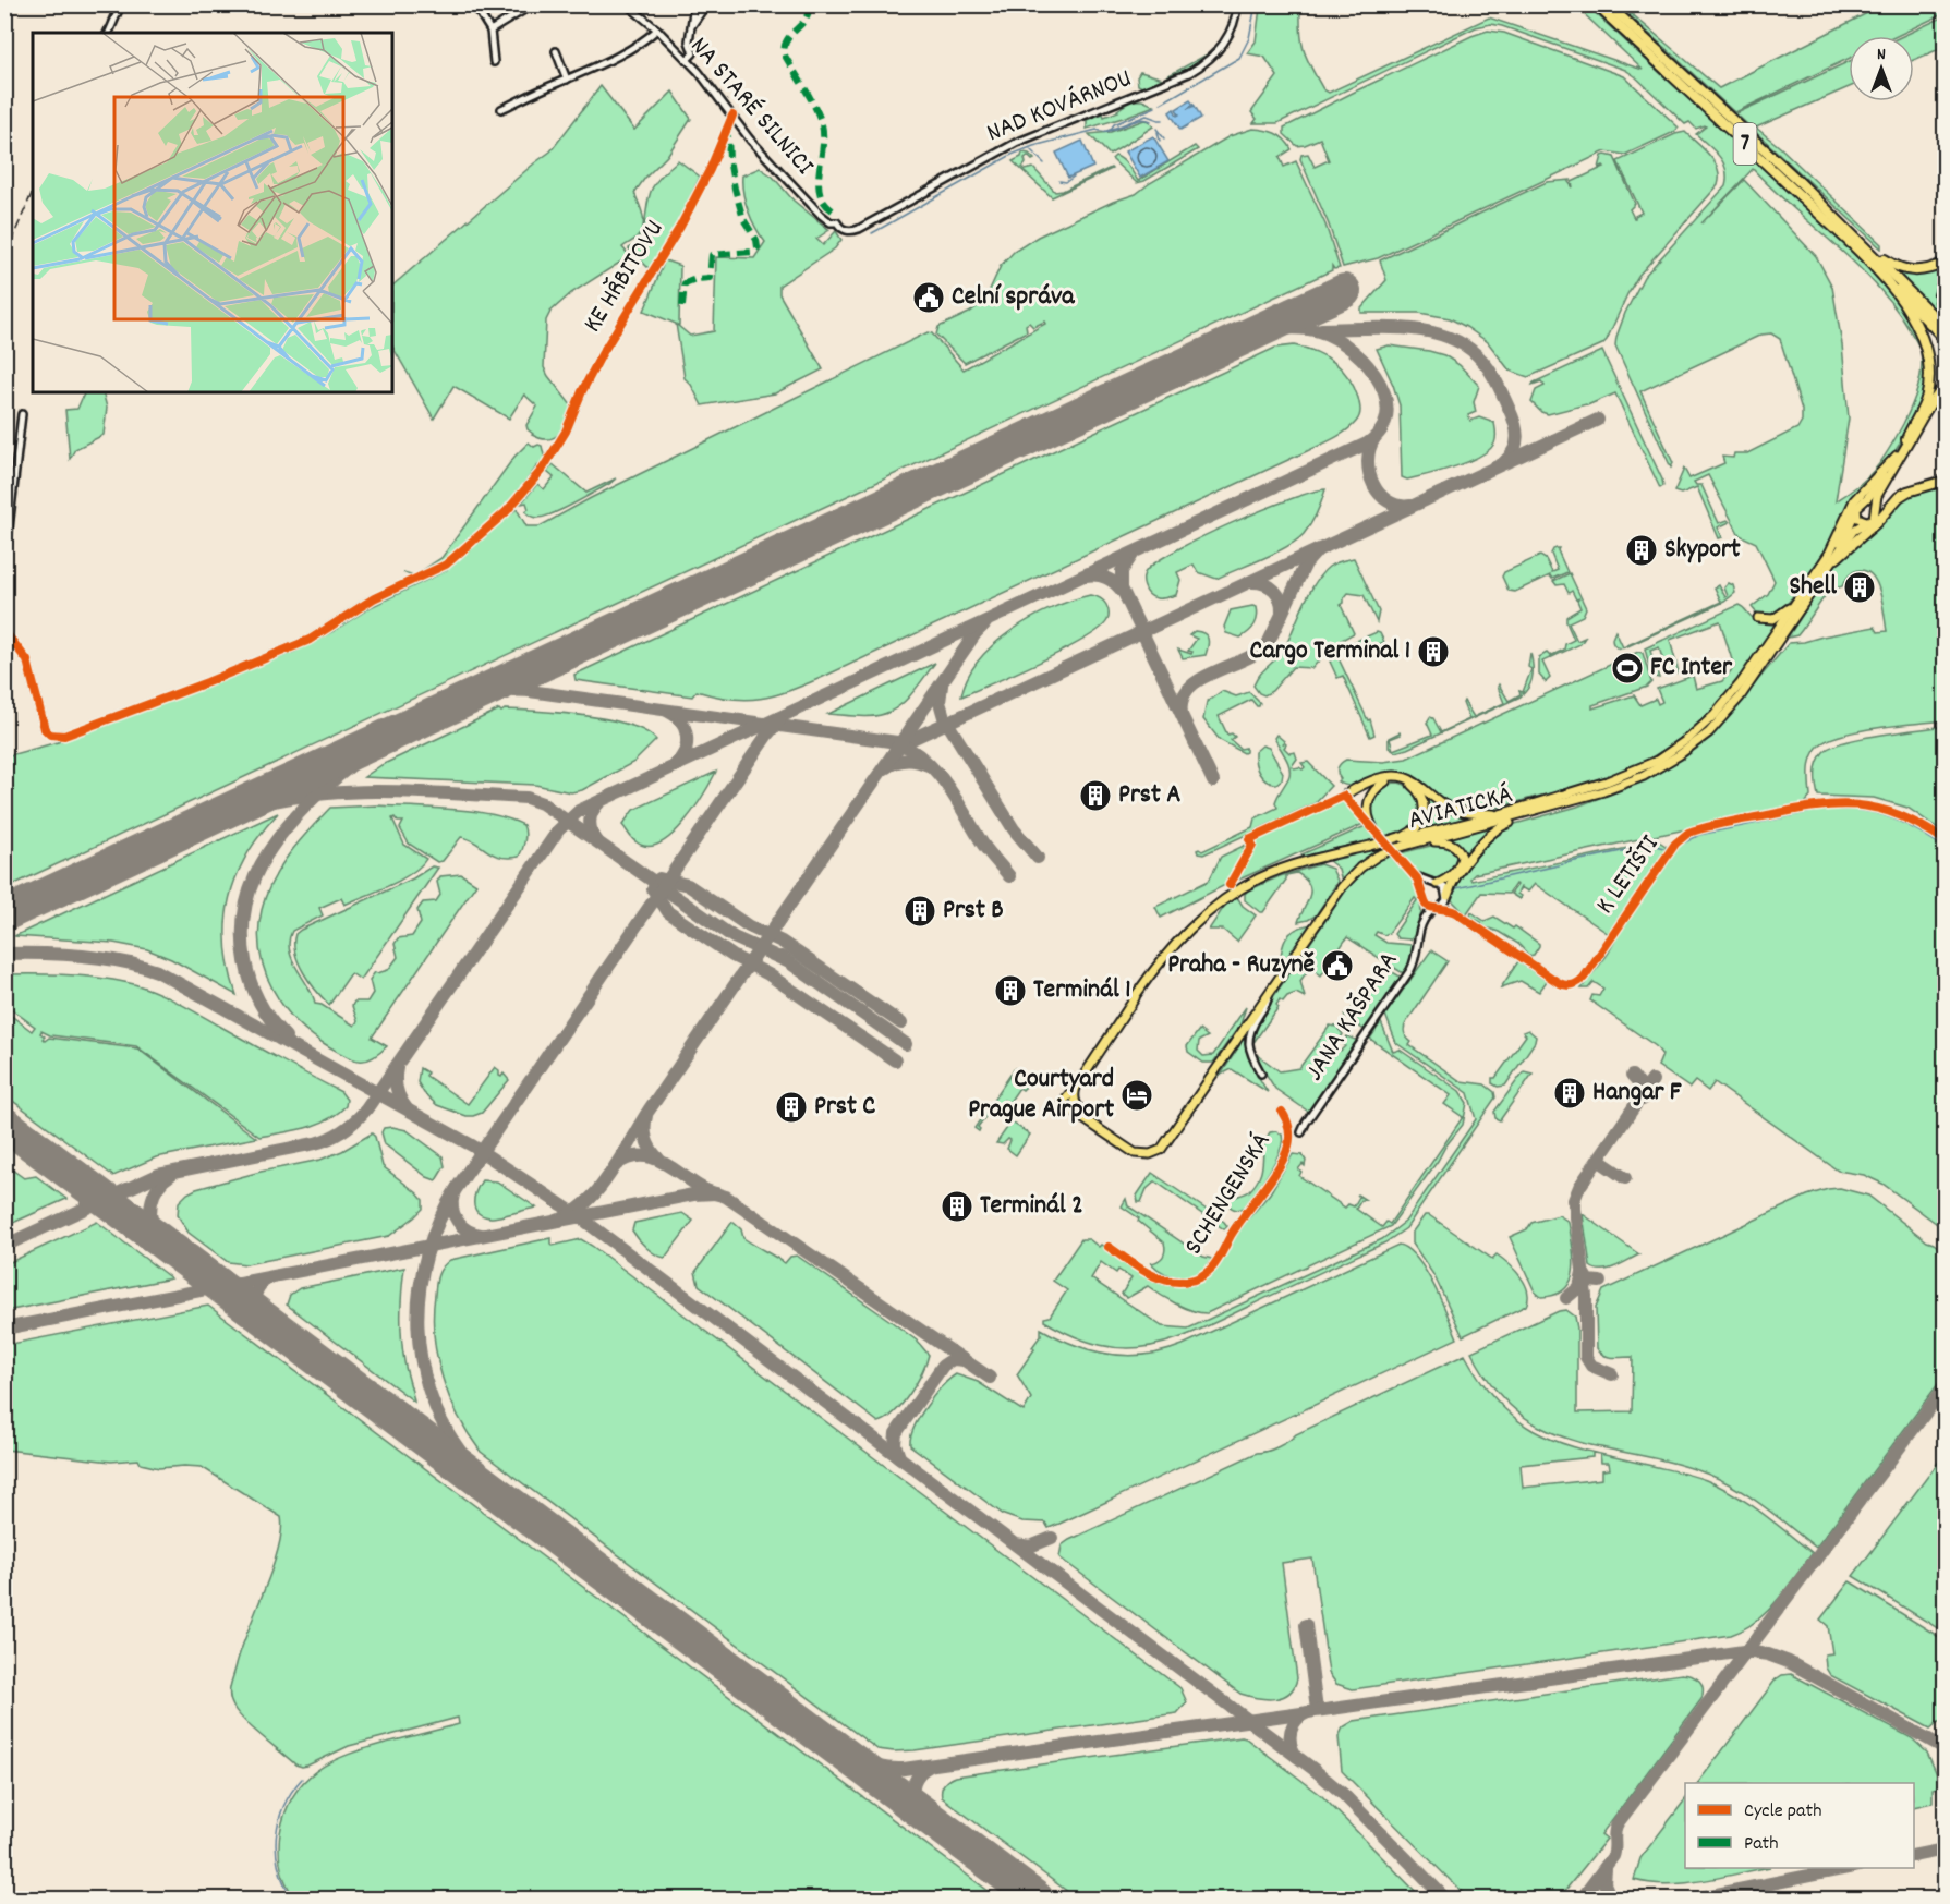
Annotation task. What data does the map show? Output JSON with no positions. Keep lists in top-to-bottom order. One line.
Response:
{"streets":{"highway":["7"],"main road":["AVIATICKÁ"],"street":["NA STARÉ SILNICI","NAD KOVÁRNOU","KE HŘBITOVU","K LETIŠTI","JANA KAŠPARA","SCHENGENSKÁ"]},"crossings":[["NA STARÉ SILNICI","NAD KOVÁRNOU"],["NA STARÉ SILNICI","KE HŘBITOVU"],["K LETIŠTI","JANA KAŠPARA"]],"places":{"public building":["Celní správa","Praha - Ruzyně"],"building":["Skyport","Shell","Cargo Terminal 1","Prst A","Prst B","Terminál 1","Hangar F","Prst C","Terminál 2"],"sports":["FC Inter"],"hotel":["Courtyard Prague Airport"]},"legend":["Cycle path","Path"],"north":"top"}
